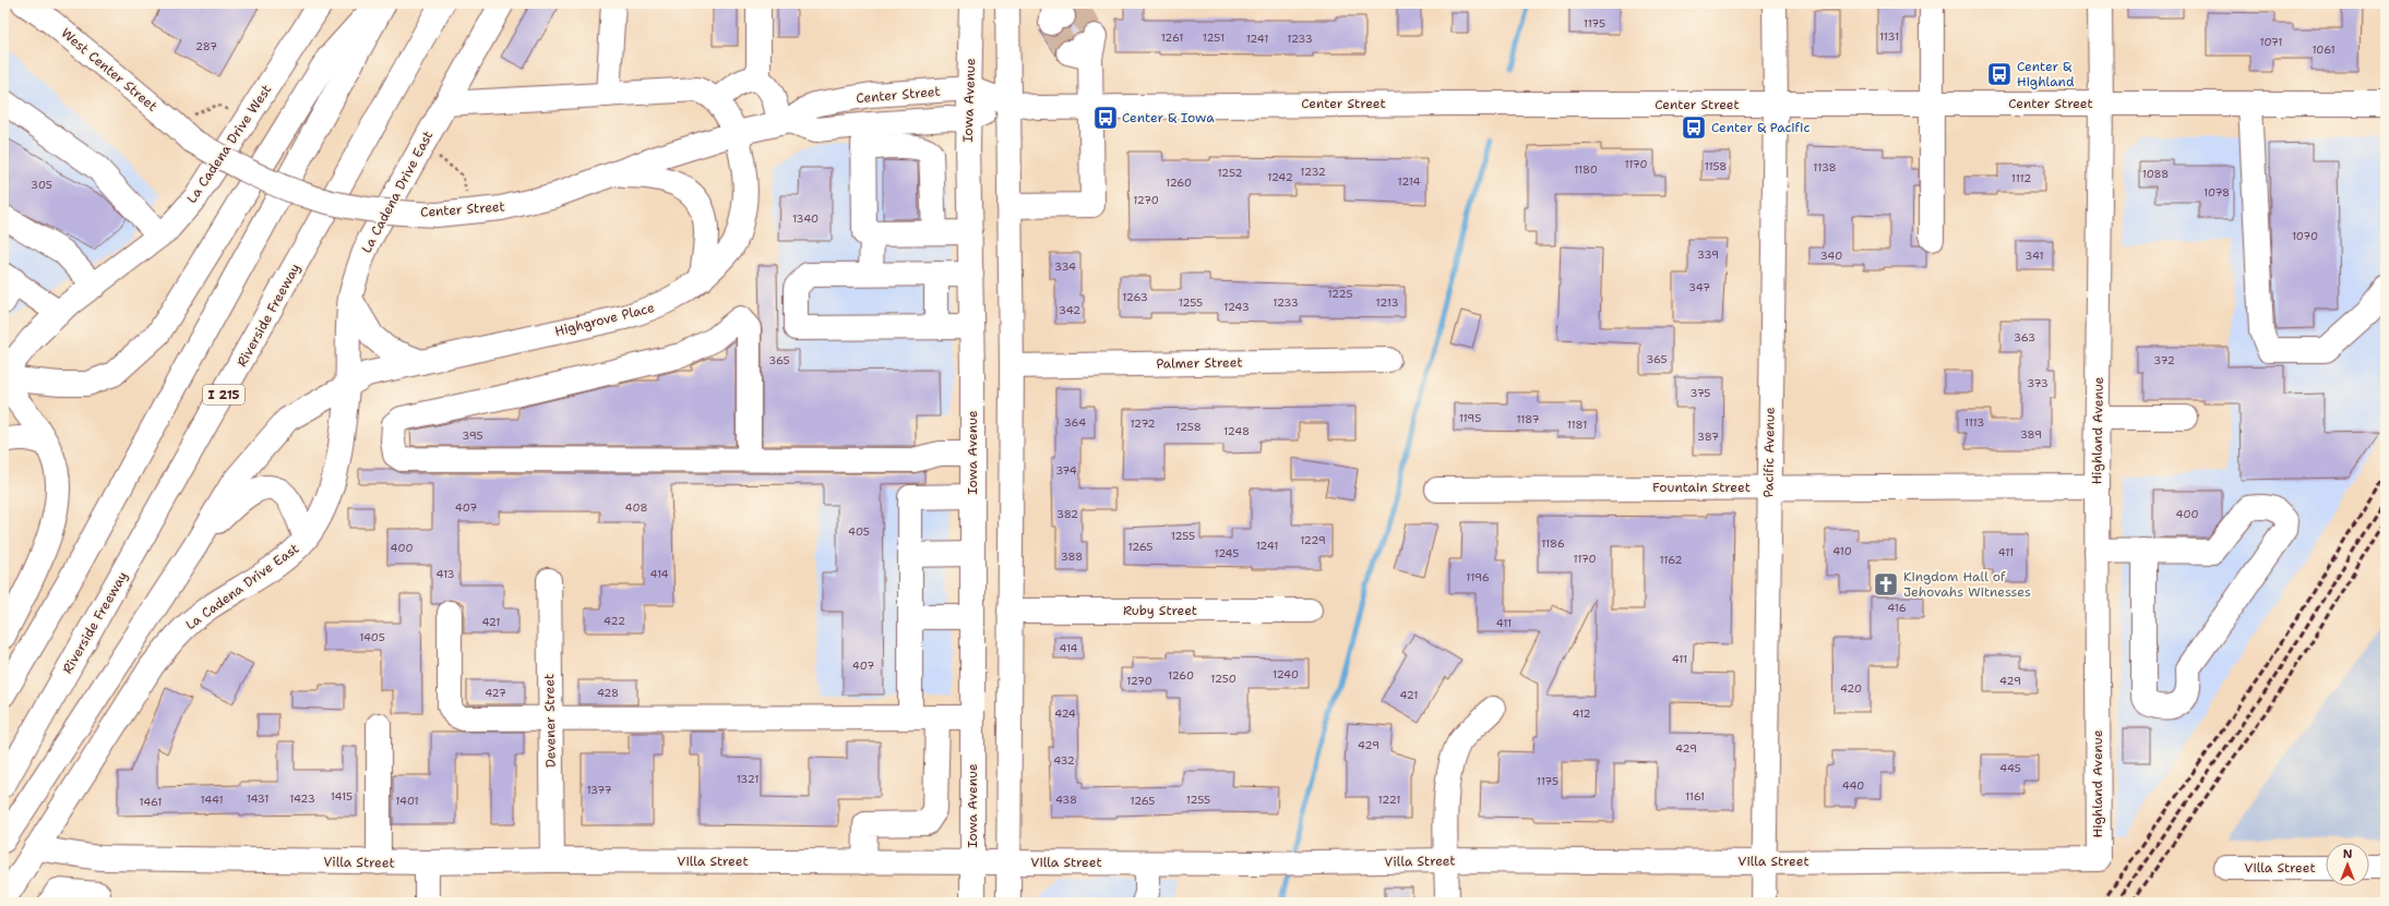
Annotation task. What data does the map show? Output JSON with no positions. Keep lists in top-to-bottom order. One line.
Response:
{"streets":{"main road":["West Center Street","Center Street","Iowa Avenue","La Cadena Drive West","La Cadena Drive East","Riverside Freeway","Highgrove Place","Palmer Street","I 215","Highland Avenue","Pacific Avenue","Fountain Street","Ruby Street","Devener Street","Villa Street"]},"crossings":[["West Center Street","Center Street"],["Center Street","Iowa Avenue"],["Center Street","Highgrove Place"],["Center Street","Highland Avenue"],["Center Street","Pacific Avenue"],["Iowa Avenue","Villa Street"],["La Cadena Drive East","Highgrove Place"],["La Cadena Drive East","Villa Street"],["Highland Avenue","Fountain Street"],["Highland Avenue","Villa Street"],["Pacific Avenue","Fountain Street"],["Pacific Avenue","Villa Street"],["Devener Street","Villa Street"]],"places":{"bus stop":["Center & Highland","Center & Iowa","Center & Pacific"],"church":["Kingdom Hall of Jehovahs Witnesses"]},"house_numbers":["1175","1131","1261","1251","1241","1233","1071","287","1061","1170","1158","1138","1180","1232","1252","1088","1242","1112","1214","1260","305","1078","1270","1340","1070","339","340","341","334","347","1225","1263","1255","1233","1213","1243","342","363","365","365","372","373","375","1195","1187","364","1113","1272","1181","1258","1248","389","395","387","374","407","408","382","400","405","1255","1229","1186","1241","1265","400","410","411","1245","388","1170","1162","413","414","1196","416","422","421","411","1405","414","411","407","1240","1260","1250","1270","429","420","427","428","421","424","412","429","429","432","445","1321","1175","440","1377","1415","1161","1431","1423","1441","438","1255","1221","1401","1265","1461"],"north":"top"}
